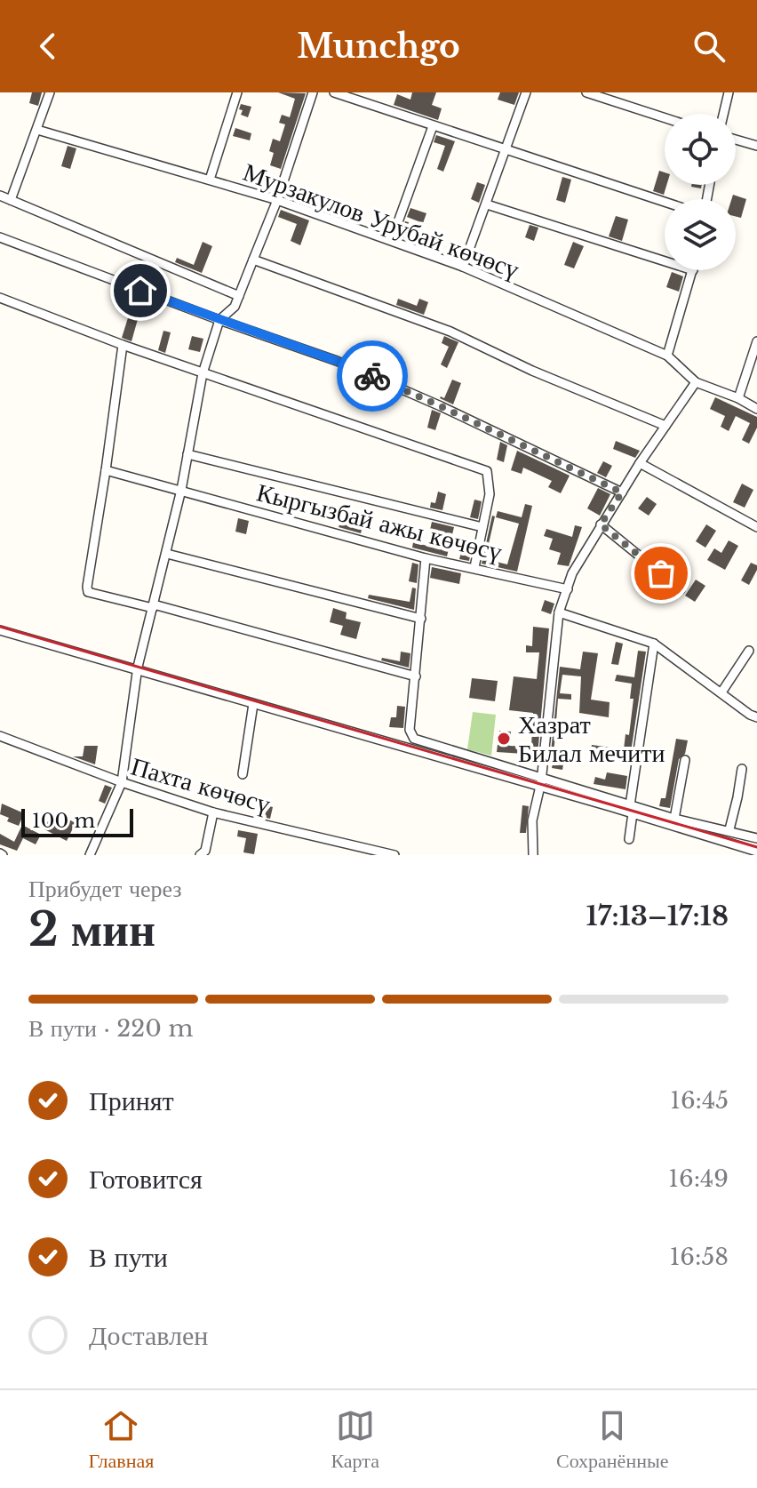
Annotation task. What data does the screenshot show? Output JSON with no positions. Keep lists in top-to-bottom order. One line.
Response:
{"streets":{"street":["Мурзакулов Урубай көчөсү","Кыргызбай ажы көчөсү","Пахта көчөсү"]},"places":["Хазрат Билал мечити"],"scale_bar":"100 m","page":{"header":"Munchgo","scale":"100 m","heading":["2 мин","Прибудет через","17:13–17:18"],"bar":"В пути · 220 m","list":[["Принят","16:45"],["Готовится","16:49"],["В пути","16:58"],"Доставлен"],"tabs":["Главная","Карта","Сохранённые"]}}
